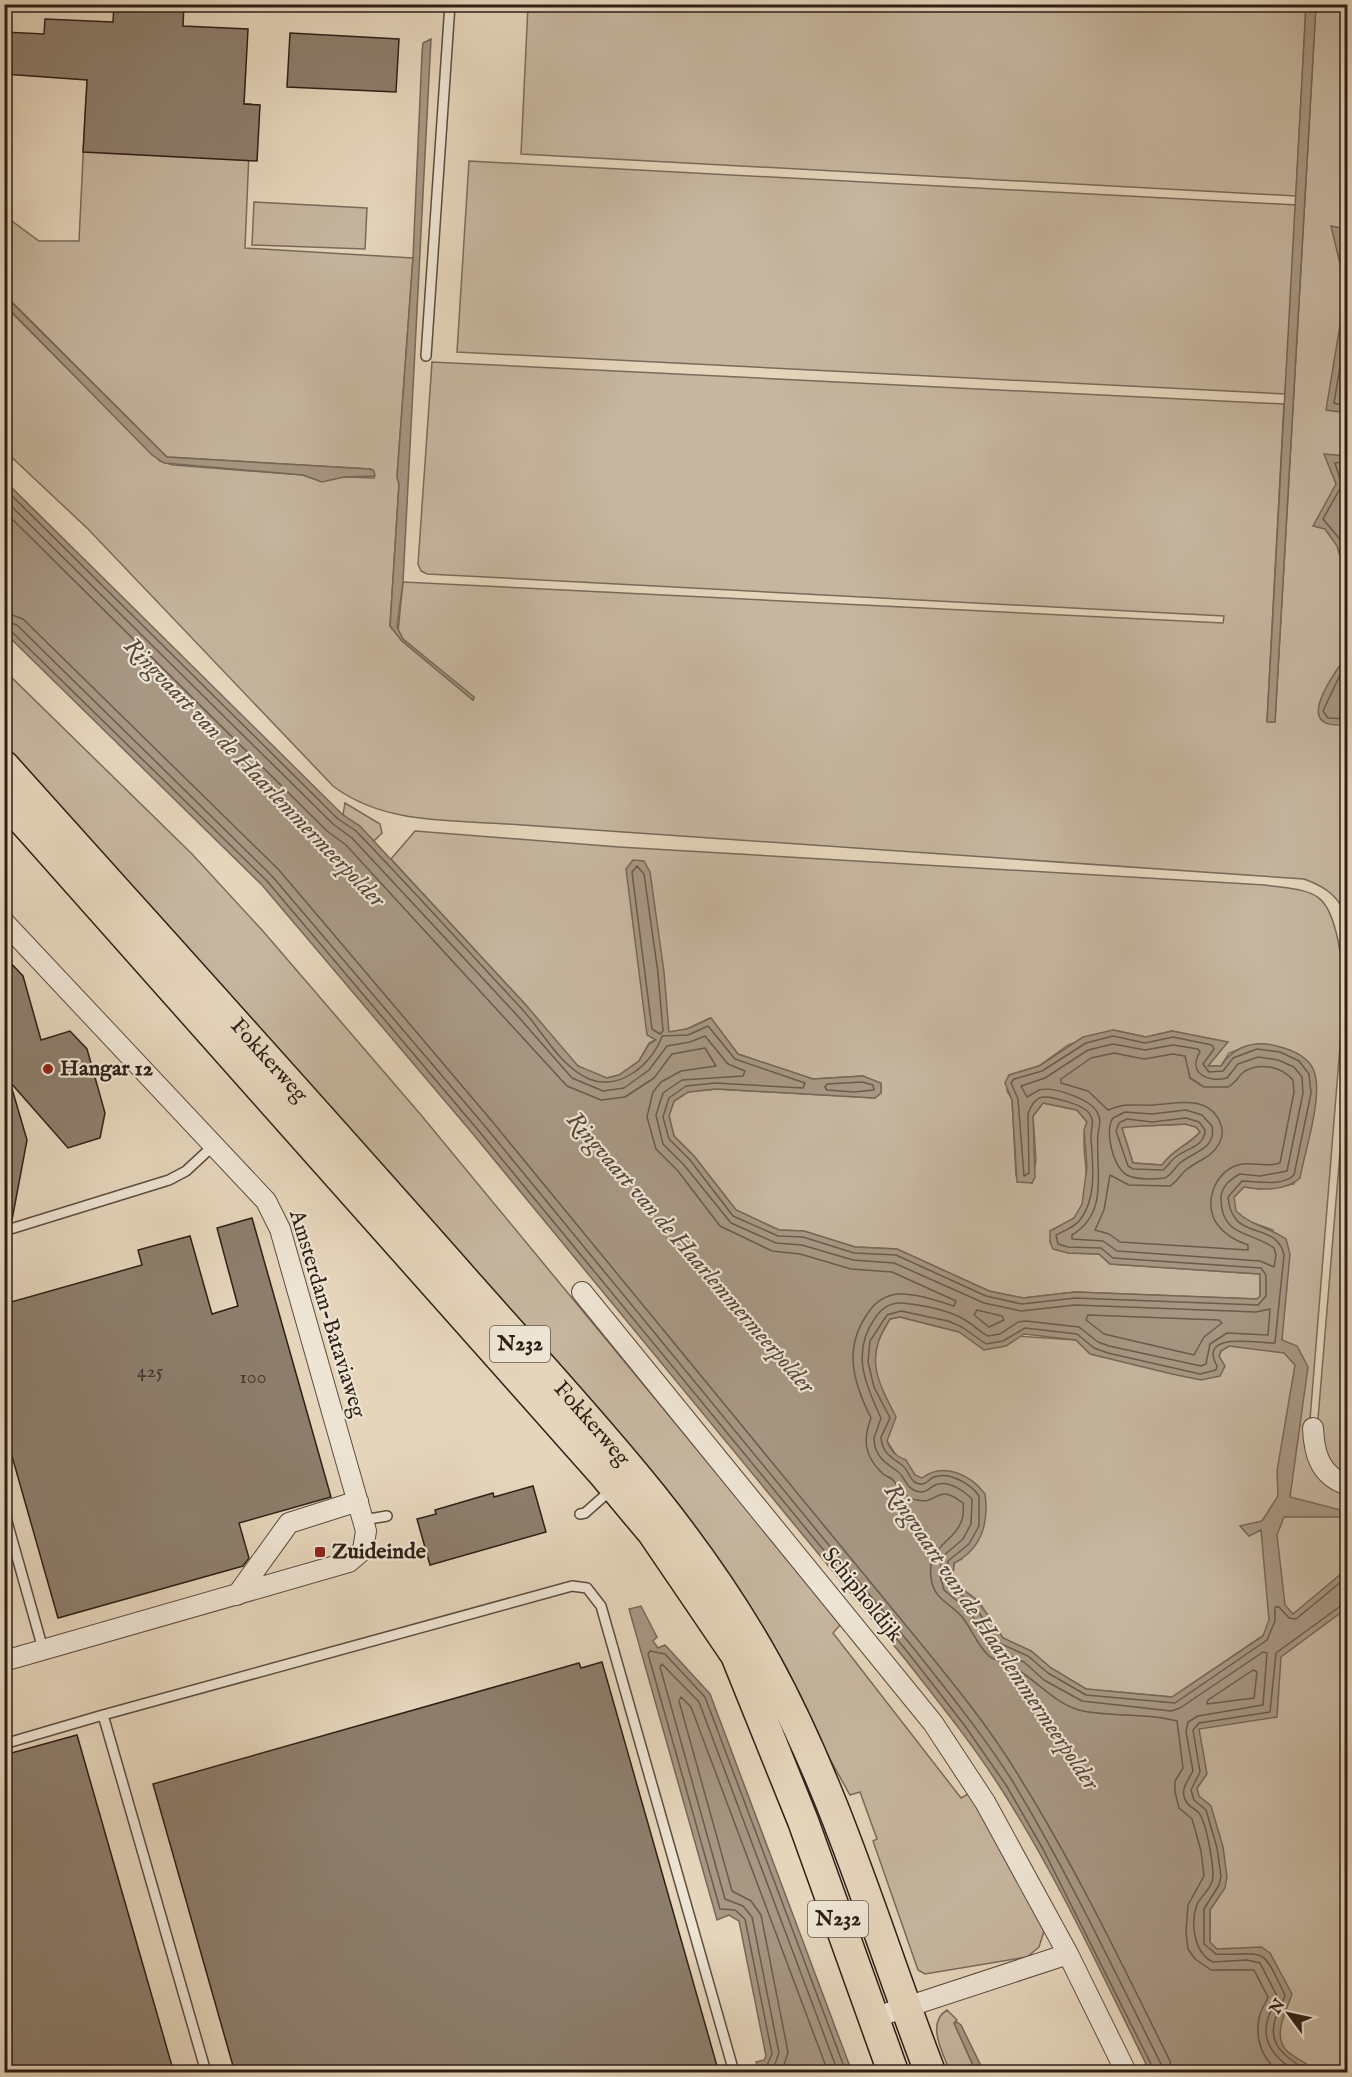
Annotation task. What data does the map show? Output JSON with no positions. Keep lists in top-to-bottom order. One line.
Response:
{"streets":{"main road":["Fokkerweg","N232"],"street":["Amsterdam-Bataviaweg","Schipholdijk"]},"water":["Ringvaart van de Haarlemmermeerpolder"],"places":{"other":["Hangar 12"],"transit":["Zuideinde"]},"house_numbers":["425","100"],"north":"top left"}
